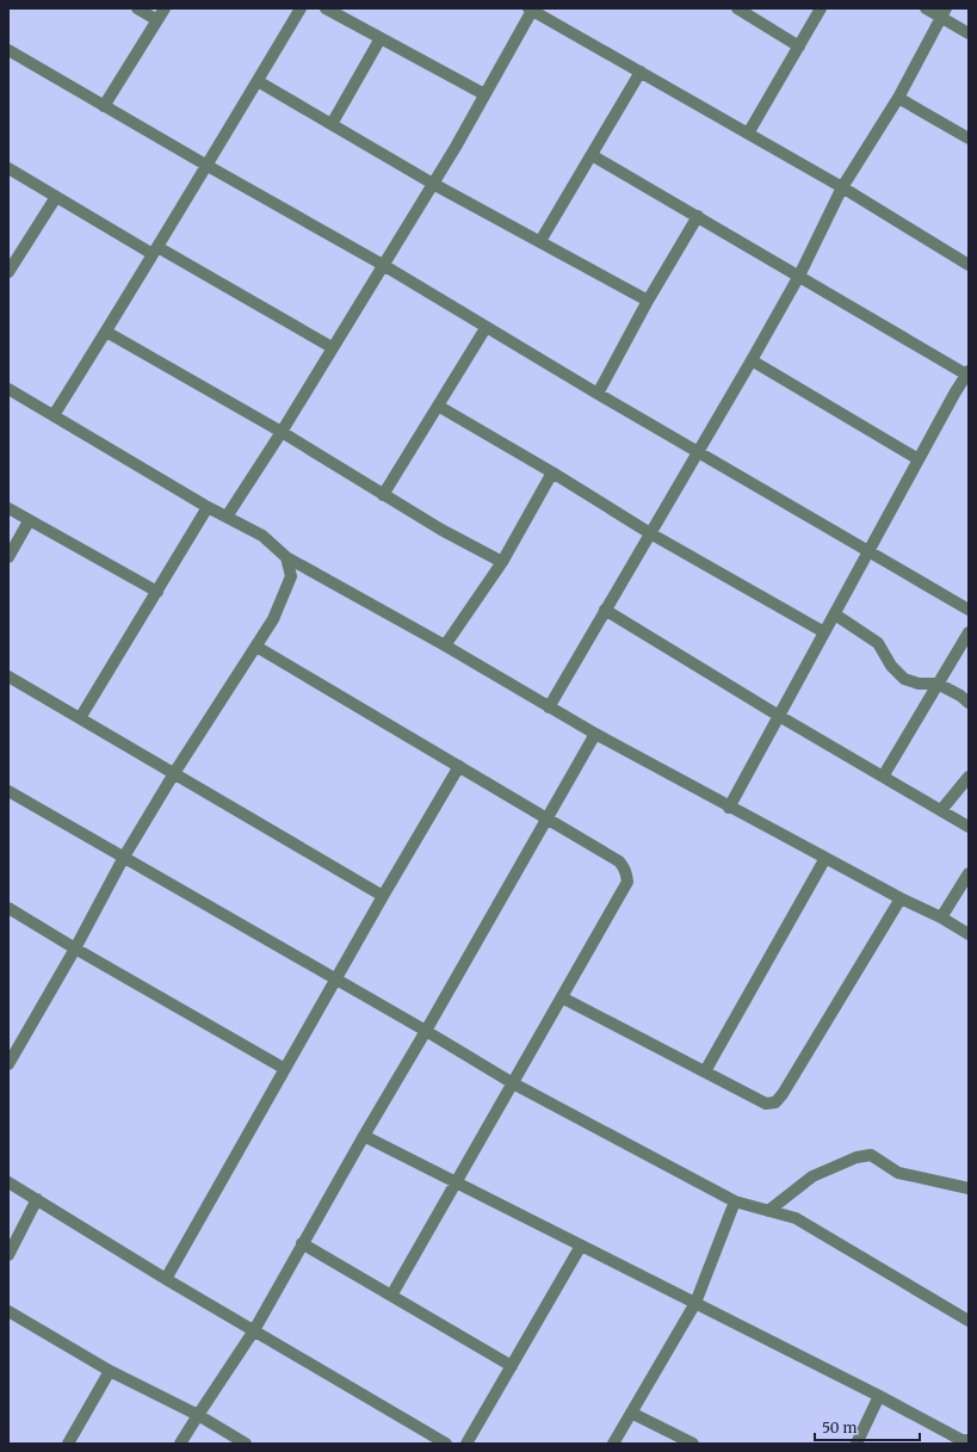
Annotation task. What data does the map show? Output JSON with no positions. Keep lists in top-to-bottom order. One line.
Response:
{"scale_bar":"50 m"}
